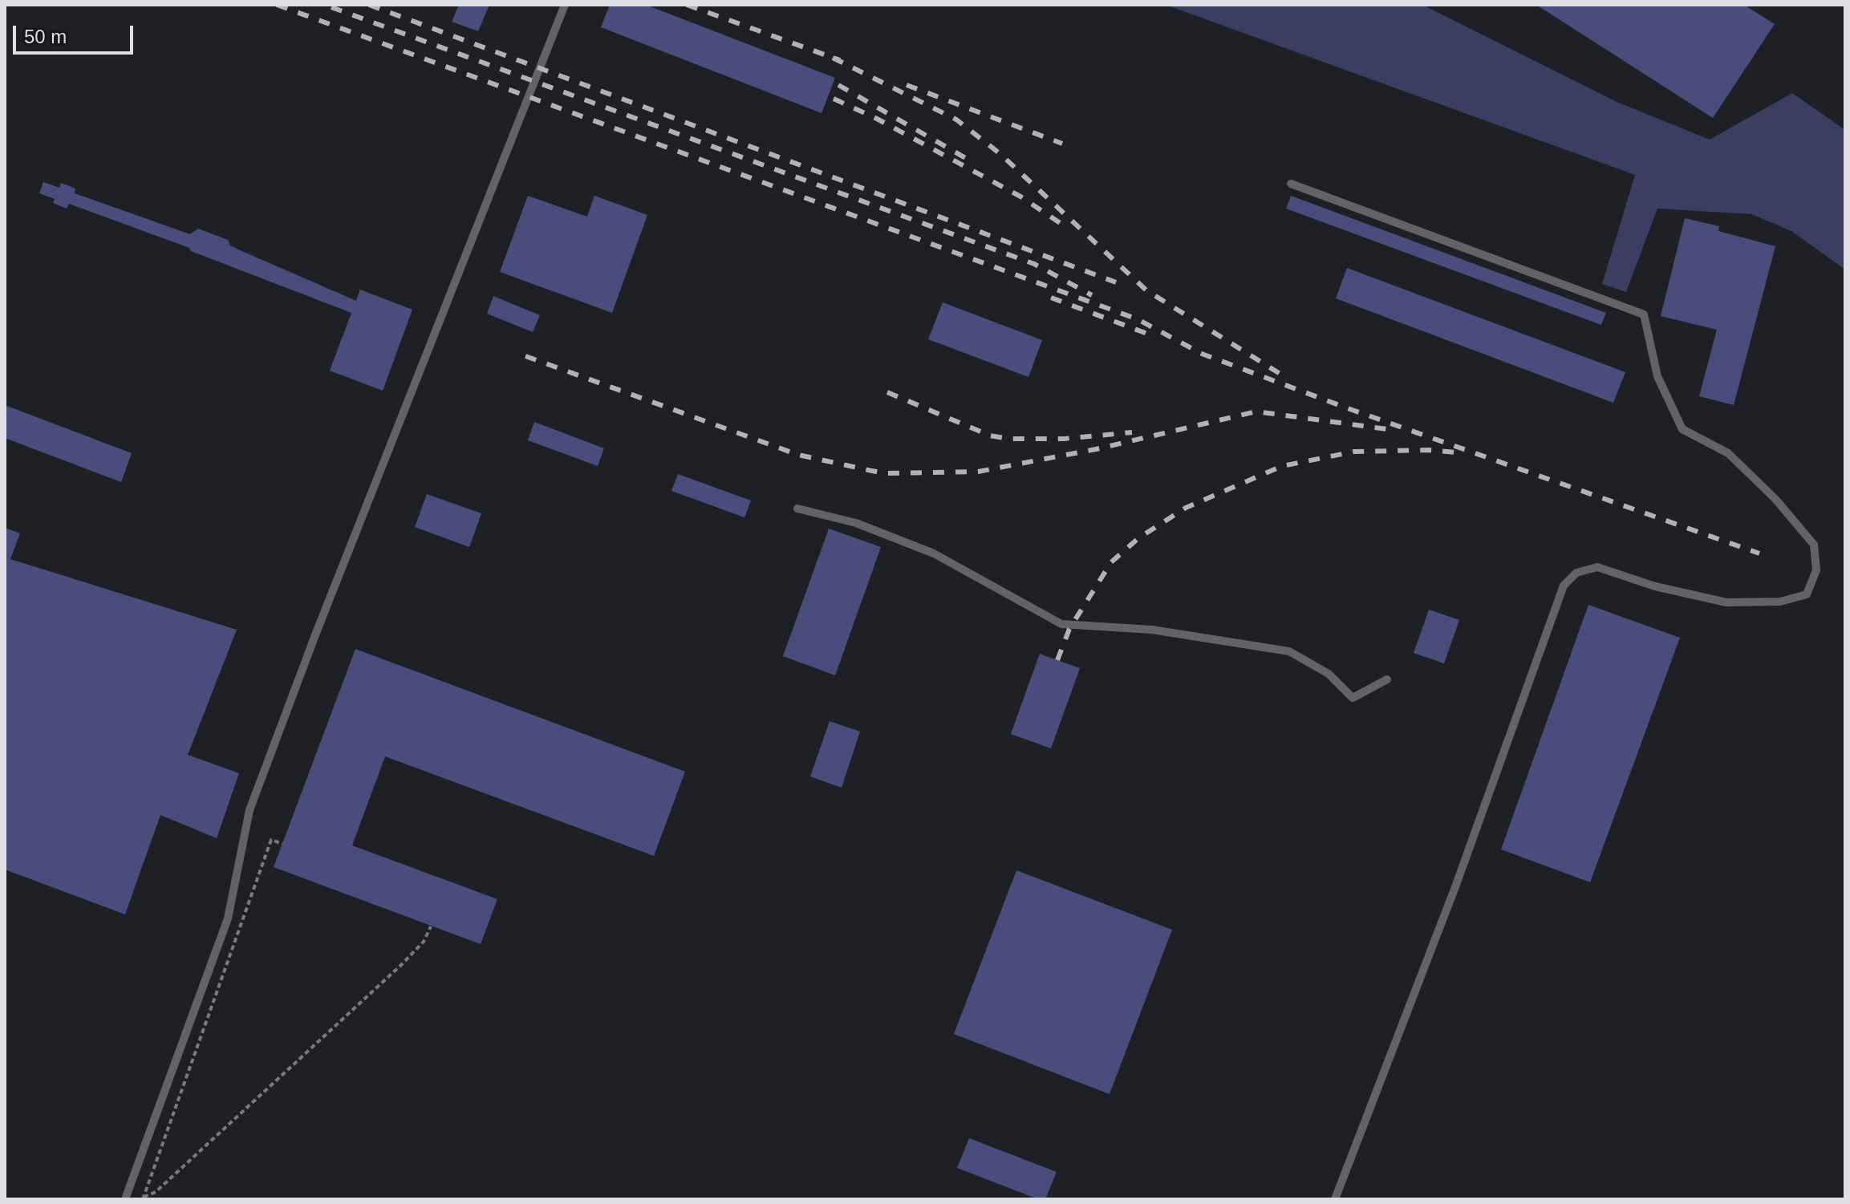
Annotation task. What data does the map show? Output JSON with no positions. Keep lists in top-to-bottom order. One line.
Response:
{"scale_bar":"50 m"}
